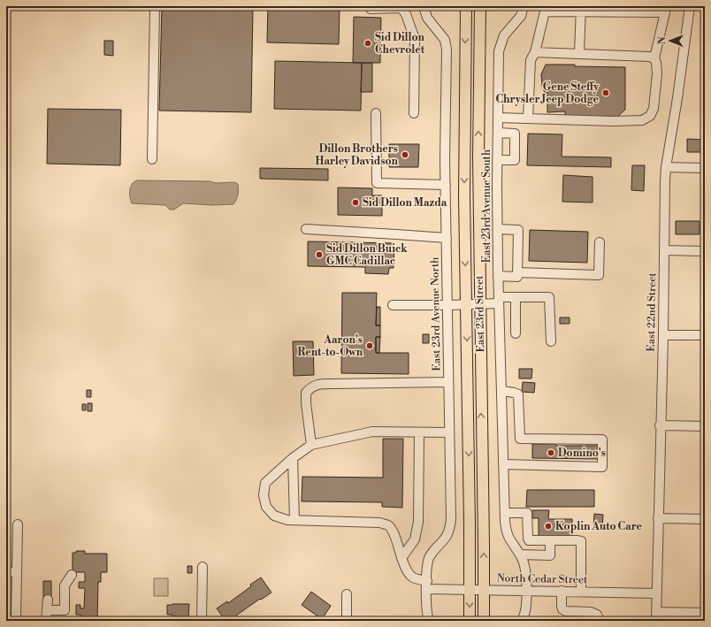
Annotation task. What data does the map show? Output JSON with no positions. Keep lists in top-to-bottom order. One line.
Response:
{"streets":{"main road":["East 23rd Street"],"street":["East 23rd Avenue South","East 22nd Street","East 23rd Avenue North","North Cedar Street"]},"crossings":[["East 23rd Avenue South","North Cedar Street"],["East 22nd Street","North Cedar Street"],["East 23rd Avenue North","North Cedar Street"],["East 23rd Street","North Cedar Street"]],"places":["Sid Dillon Chevrolet","Gene Steffy Chrysler Jeep Dodge","Dillon Brothers Harley Davidson","Sid Dillon Mazda","Sid Dillon Buick GMC Cadillac","Aaron's Rent-to-Own","Domino's","Koplin Auto Care"],"north":"left"}
